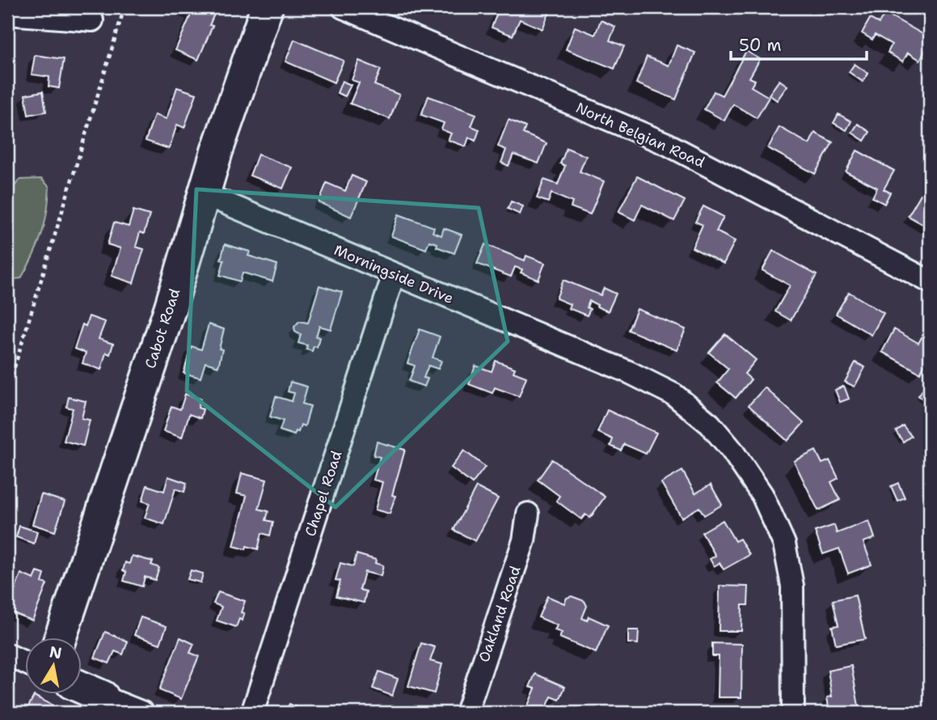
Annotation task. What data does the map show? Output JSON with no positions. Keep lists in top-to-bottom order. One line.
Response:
{"streets":{"street":["North Belgian Road","Morningside Drive","Cabot Road","Chapel Road","Oakland Road"]},"crossings":[["Morningside Drive","Cabot Road"],["Morningside Drive","Chapel Road"]],"scale_bar":"50 m","north":"top"}
